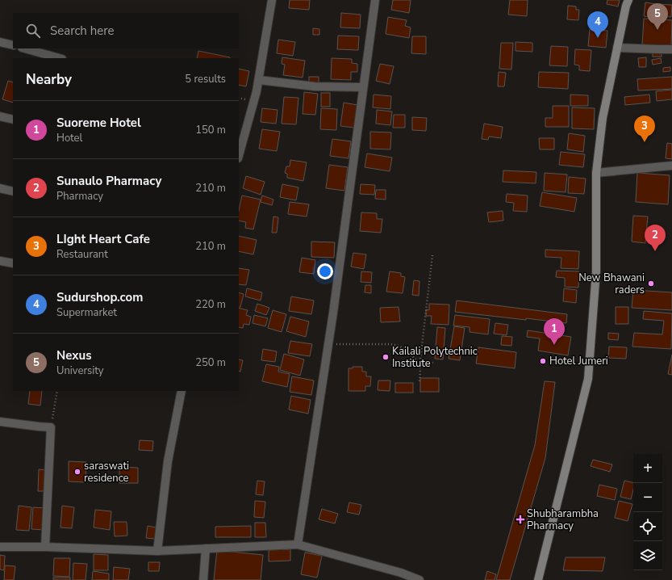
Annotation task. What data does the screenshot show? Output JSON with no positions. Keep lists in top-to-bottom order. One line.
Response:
{"places":{"other":["New Bhawani raders","Kailali Polytechnic Institute","Hotel Jumeri","saraswati residence"],"health":["Shubharambha Pharmacy"]},"page":{"pins":["5","4","3","2","1"],"search":"Search here","heading":["Nearby","5 results"],"list":[{"mark":"1","name":"Suoreme Hotel","note":"Hotel","value":"150 m"},{"mark":"2","name":"Sunaulo Pharmacy","note":"Pharmacy","value":"210 m"},{"mark":"3","name":"LIght Heart Cafe","note":"Restaurant","value":"210 m"},{"mark":"4","name":"Sudurshop.com","note":"Supermarket","value":"220 m"},{"mark":"5","name":"Nexus","note":"University","value":"250 m"}],"map_buttons":["+","−"]}}
